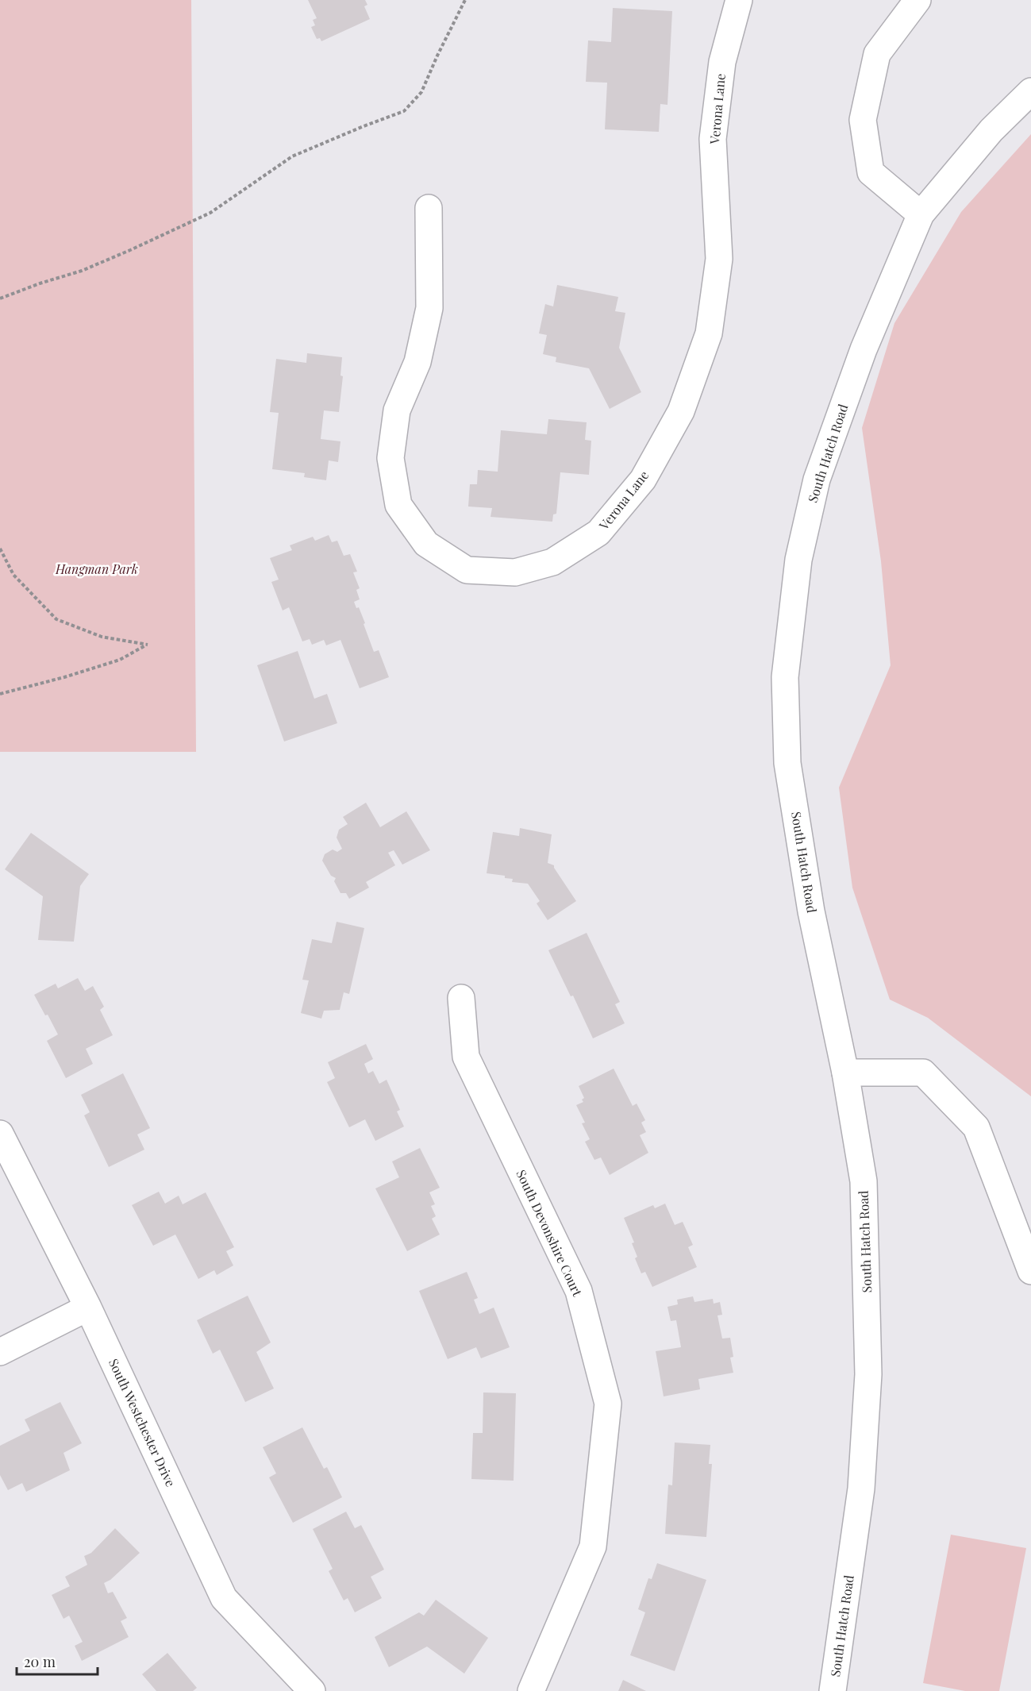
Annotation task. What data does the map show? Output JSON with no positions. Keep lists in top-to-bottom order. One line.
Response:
{"streets":{"street":["Verona Lane","South Hatch Road","South Devonshire Court","South Westchester Drive"]},"parks":["Hangman Park"],"scale_bar":"20 m"}
